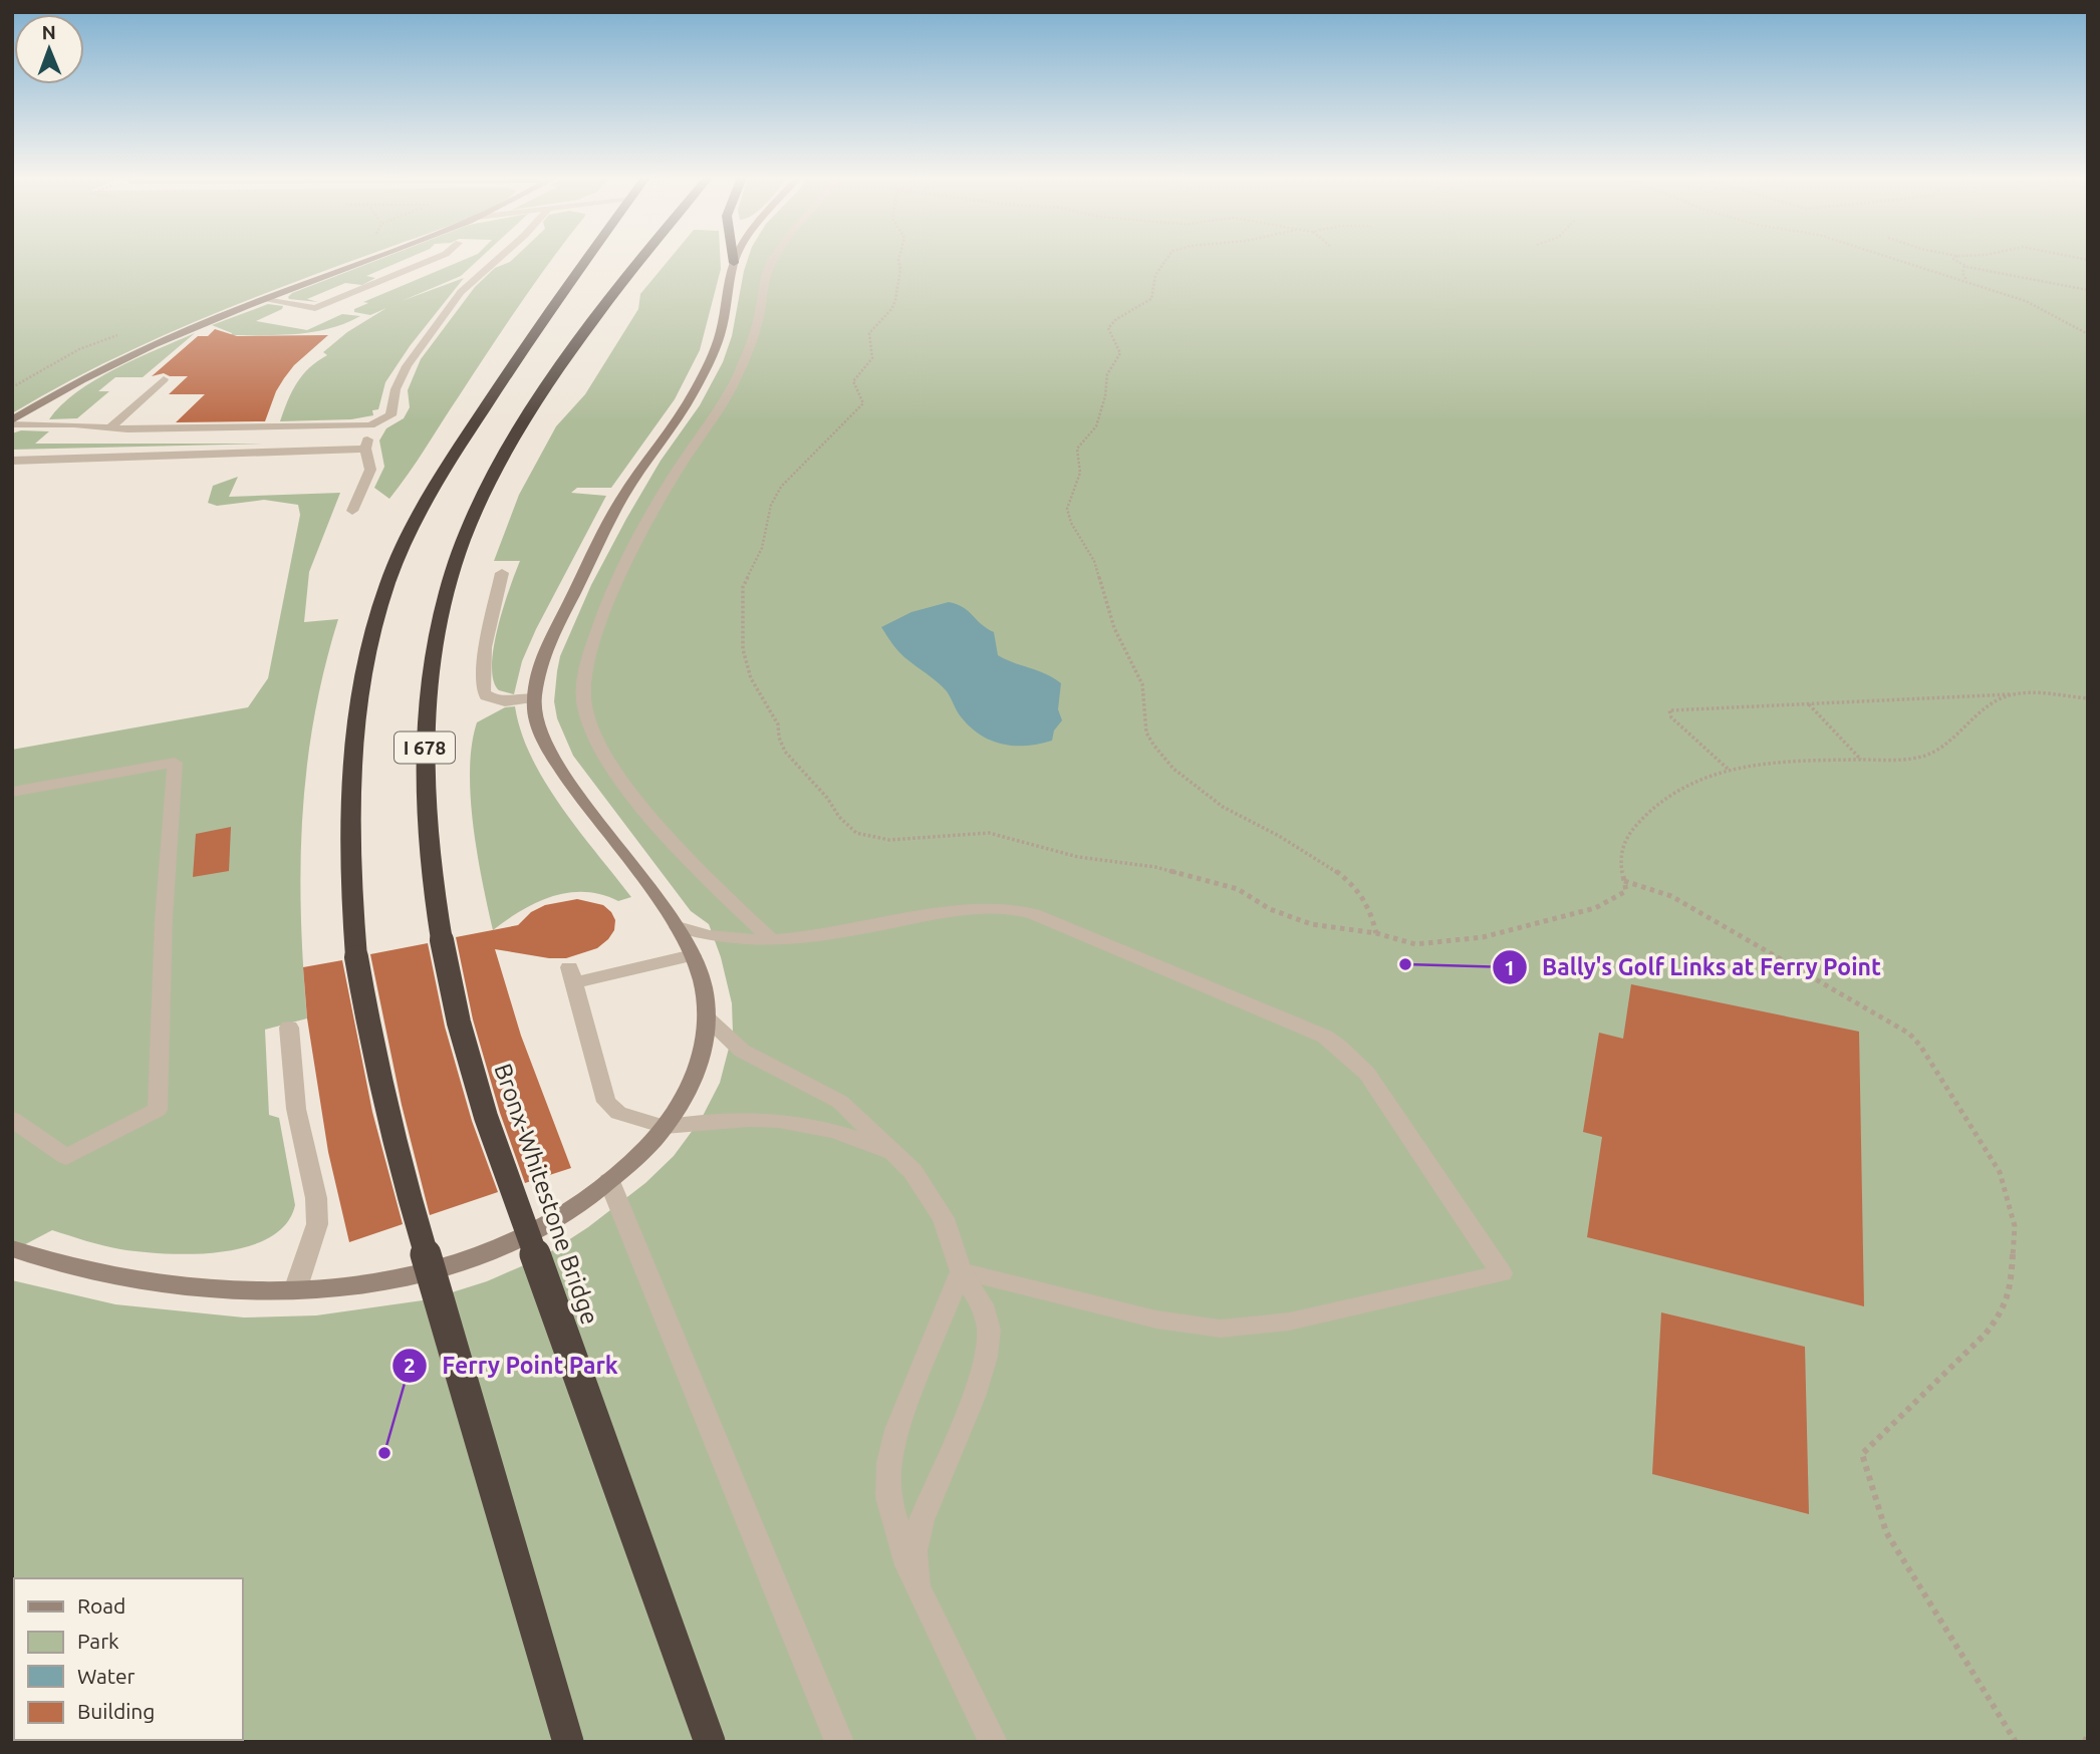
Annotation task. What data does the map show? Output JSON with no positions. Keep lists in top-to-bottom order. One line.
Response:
{"streets":{"highway":["I 678","Bronx-Whitestone Bridge"]},"places":["Bally's Golf Links at Ferry Point","Ferry Point Park"],"legend":["Road","Park","Water","Building"],"north":"top"}
